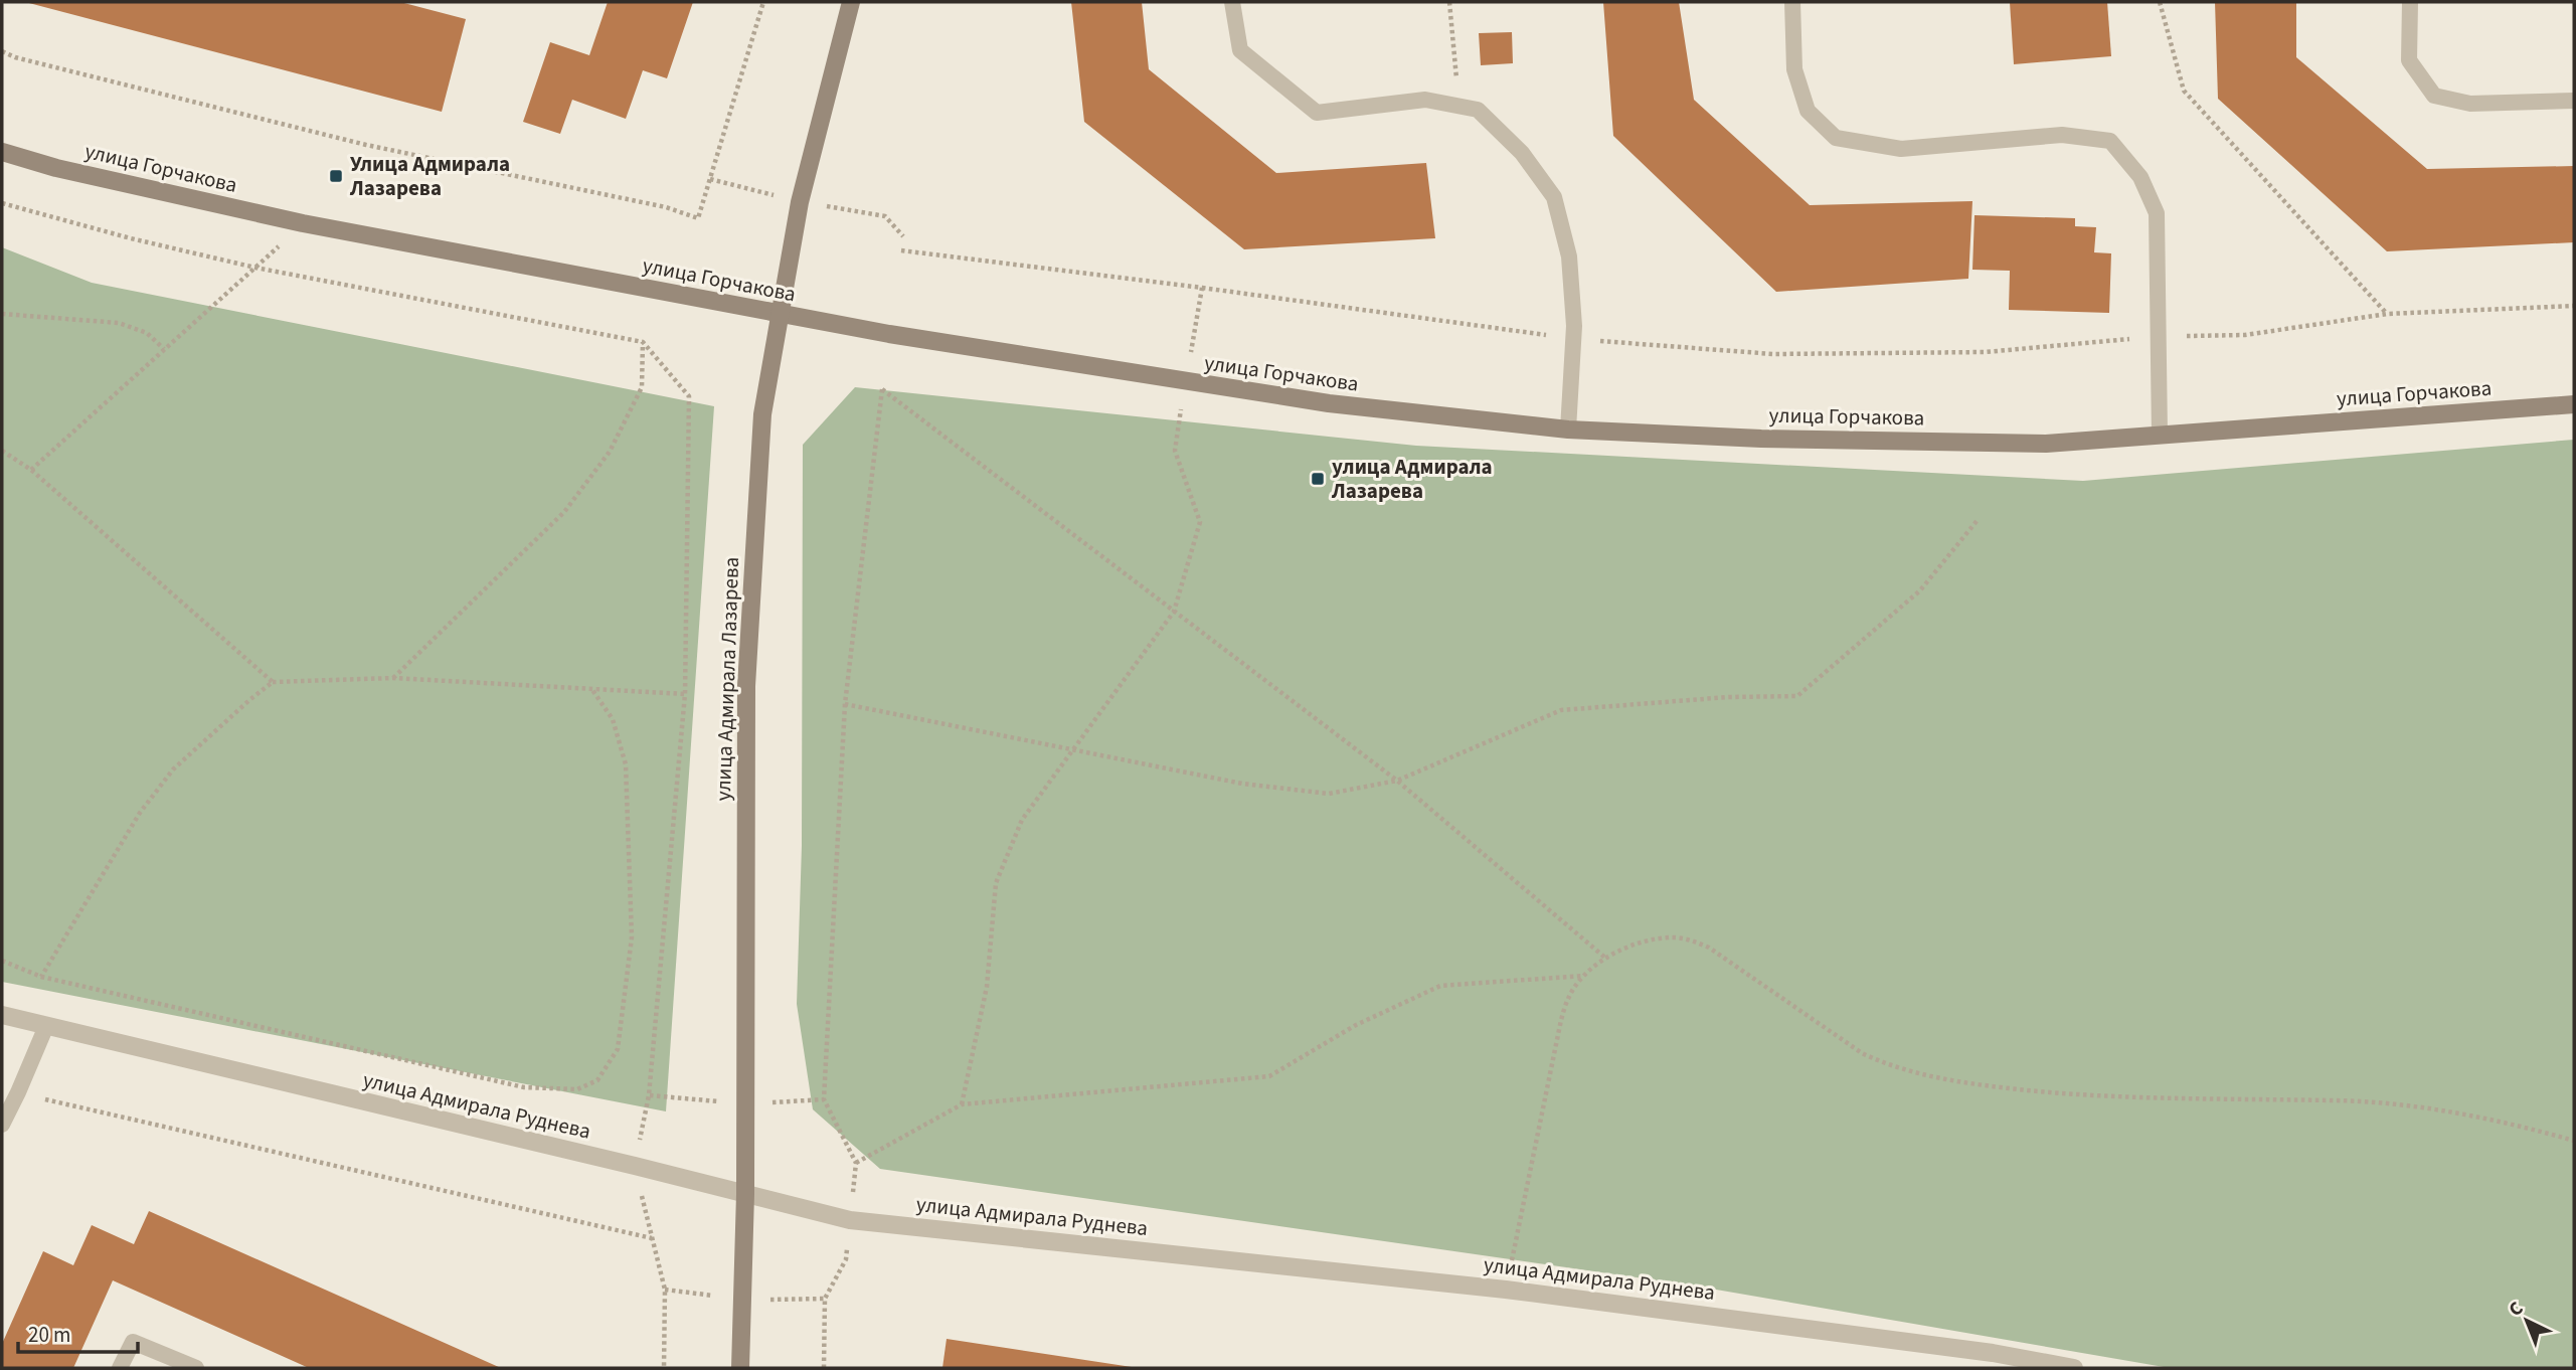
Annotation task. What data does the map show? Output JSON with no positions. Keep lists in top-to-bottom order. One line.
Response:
{"streets":{"street":["улица Горчакова","улица Адмирала Лазарева","улица Адмирала Руднева"]},"crossings":[["улица Горчакова","улица Адмирала Лазарева"],["улица Адмирала Лазарева","улица Адмирала Руднева"]],"places":{"transit":["Улица Адмирала Лазарева","улица Адмирала Лазарева"]},"scale_bar":"20 m","north":"top left"}
